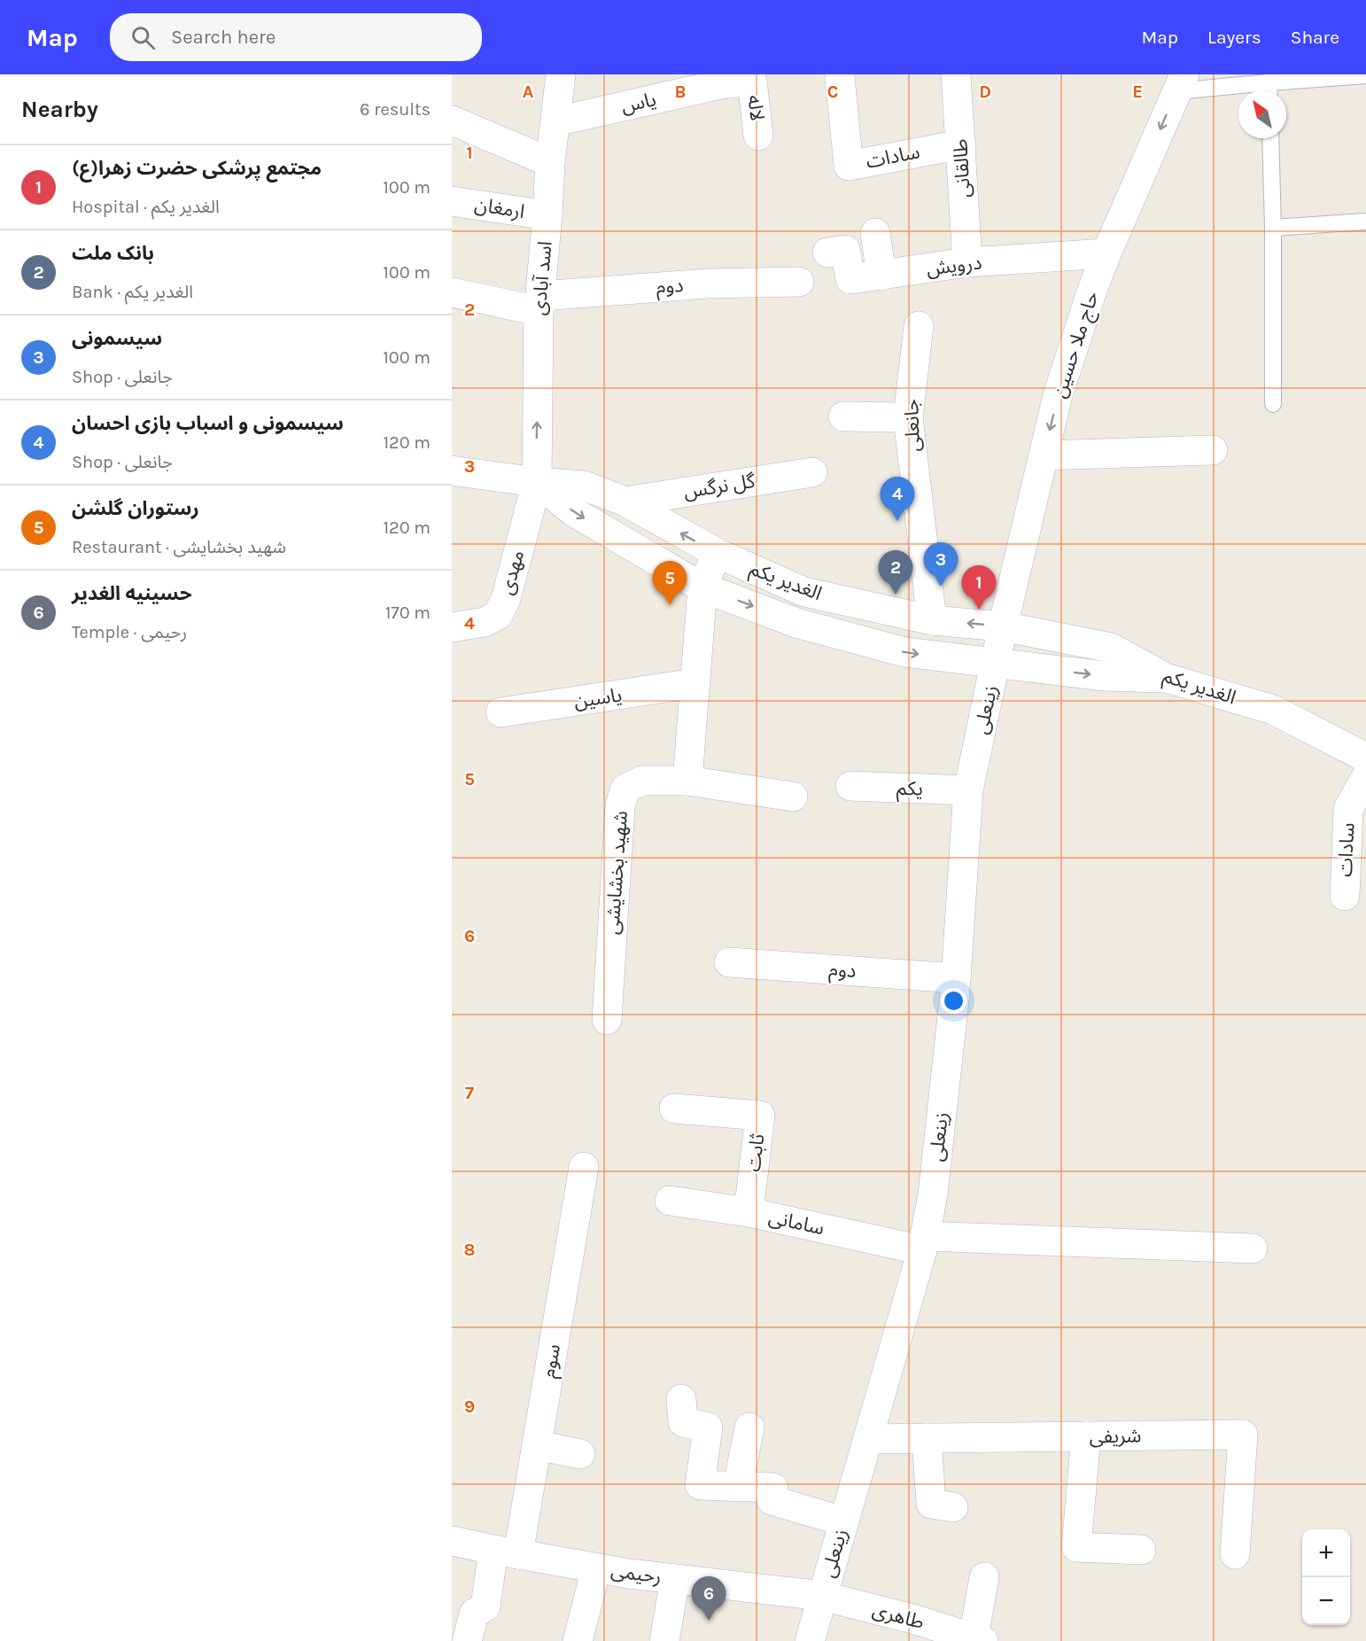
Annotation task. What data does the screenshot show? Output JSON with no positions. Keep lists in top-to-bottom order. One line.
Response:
{"streets":{"street":["یاس","لاله","سادات","طالقانی","ارمغان","درویش","اسد آبادی","دوم","حاج ملا حسین","جانعلی","گل نرگس","مهدی","الغدیر یکم","یاسین","زینعلی","یکم","شهید بخشایشی","ثابت","سامانی","سوم","شریفی","رحیمی","طاهری"]},"crossings":[["یاس","لاله"],["یاس","اسد آبادی"],["سادات","طالقانی"],["طالقانی","درویش"],["ارمغان","اسد آبادی"],["درویش","حاج ملا حسین"],["اسد آبادی","دوم"],["اسد آبادی","مهدی"],["اسد آبادی","الغدیر یکم"],["دوم","زینعلی"],["حاج ملا حسین","الغدیر یکم"],["حاج ملا حسین","زینعلی"],["جانعلی","الغدیر یکم"],["گل نرگس","الغدیر یکم"],["مهدی","الغدیر یکم"],["الغدیر یکم","زینعلی"],["زینعلی","یکم"],["زینعلی","سامانی"],["زینعلی","شریفی"],["زینعلی","رحیمی"],["زینعلی","طاهری"],["ثابت","سامانی"],["سوم","رحیمی"],["رحیمی","طاهری"]],"one_way":["اسد آبادی","حاج ملا حسین"],"north":"top left","page":{"header":"Map","search":"Search here","nav":["Map","Layers","Share"],"heading":["Nearby","6 results"],"list":[{"mark":"1","name":"مجتمع پرشکی حضرت زهرا(ع)","note":"Hospital · الغدیر یکم","value":"100 m"},{"mark":"2","name":"بانک ملت","note":"Bank · الغدیر یکم","value":"100 m"},{"mark":"3","name":"سیسمونی","note":"Shop · جانعلی","value":"100 m"},{"mark":"4","name":"سیسمونی و اسباب بازی احسان","note":"Shop · جانعلی","value":"120 m"},{"mark":"5","name":"رستوران گلشن","note":"Restaurant · شهید بخشایشی","value":"120 m"},{"mark":"6","name":"حسینیه الغدیر","note":"Temple · رحیمی","value":"170 m"}],"pins":["4","3","2","5","1","6"],"map_buttons":["+","−"]},"grid":{"columns":["A","B","C","D","E"],"rows":["1","2","3","4","5","6","7","8","9"]}}
